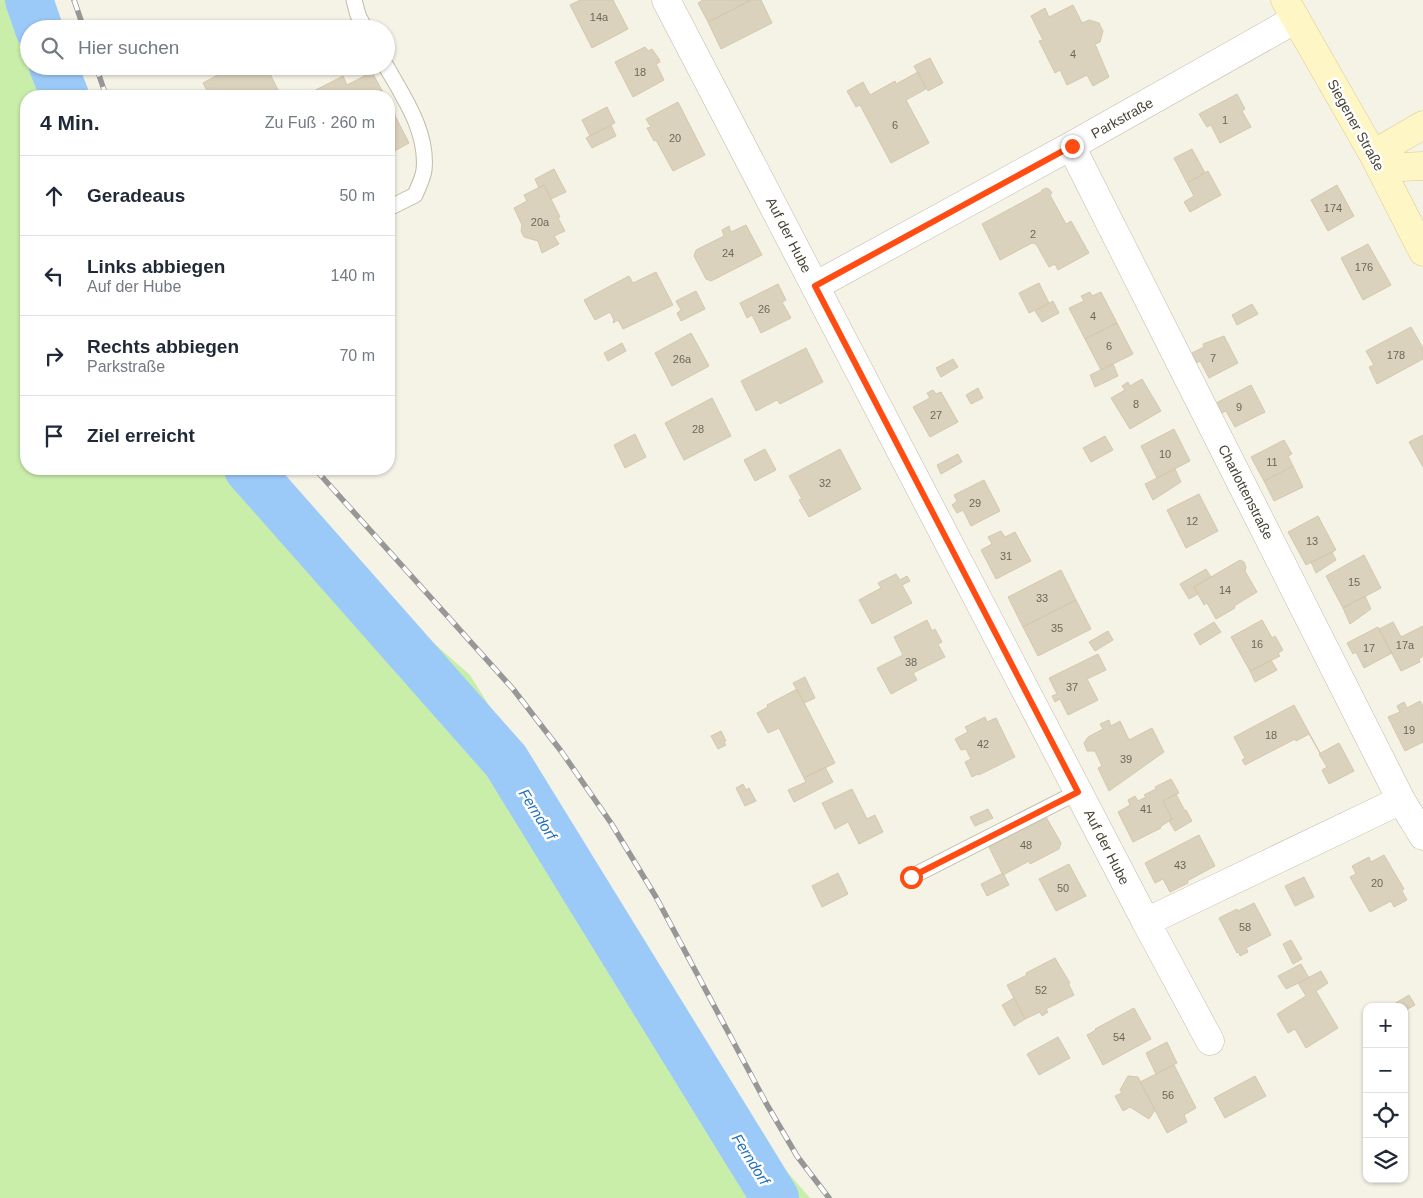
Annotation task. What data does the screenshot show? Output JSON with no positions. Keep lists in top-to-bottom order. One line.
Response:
{"streets":{"main road":["Siegener Straße"],"street":["Parkstraße","Auf der Hube","Charlottenstraße"]},"crossings":[["Parkstraße","Siegener Straße"],["Parkstraße","Auf der Hube"],["Parkstraße","Charlottenstraße"]],"water":["Ferndorf"],"house_numbers":["14a","4","18","1","6","20","174","20a","2","24","176","26","4","6","178","7","26a","8","9","27","28","10","11","32","29","12","13","31","15","14","33","35","16","17a","17","38","37","19","18","42","39","41","48","43","20","50","58","52","54","56"],"page":{"search":"Hier suchen","heading":["4 Min.","Zu Fuß · 260 m"],"list":[["Geradeaus","50 m"],["Links abbiegen","Auf der Hube","140 m"],["Rechts abbiegen","Parkstraße","70 m"],"Ziel erreicht"],"map_buttons":["+","−"]}}
